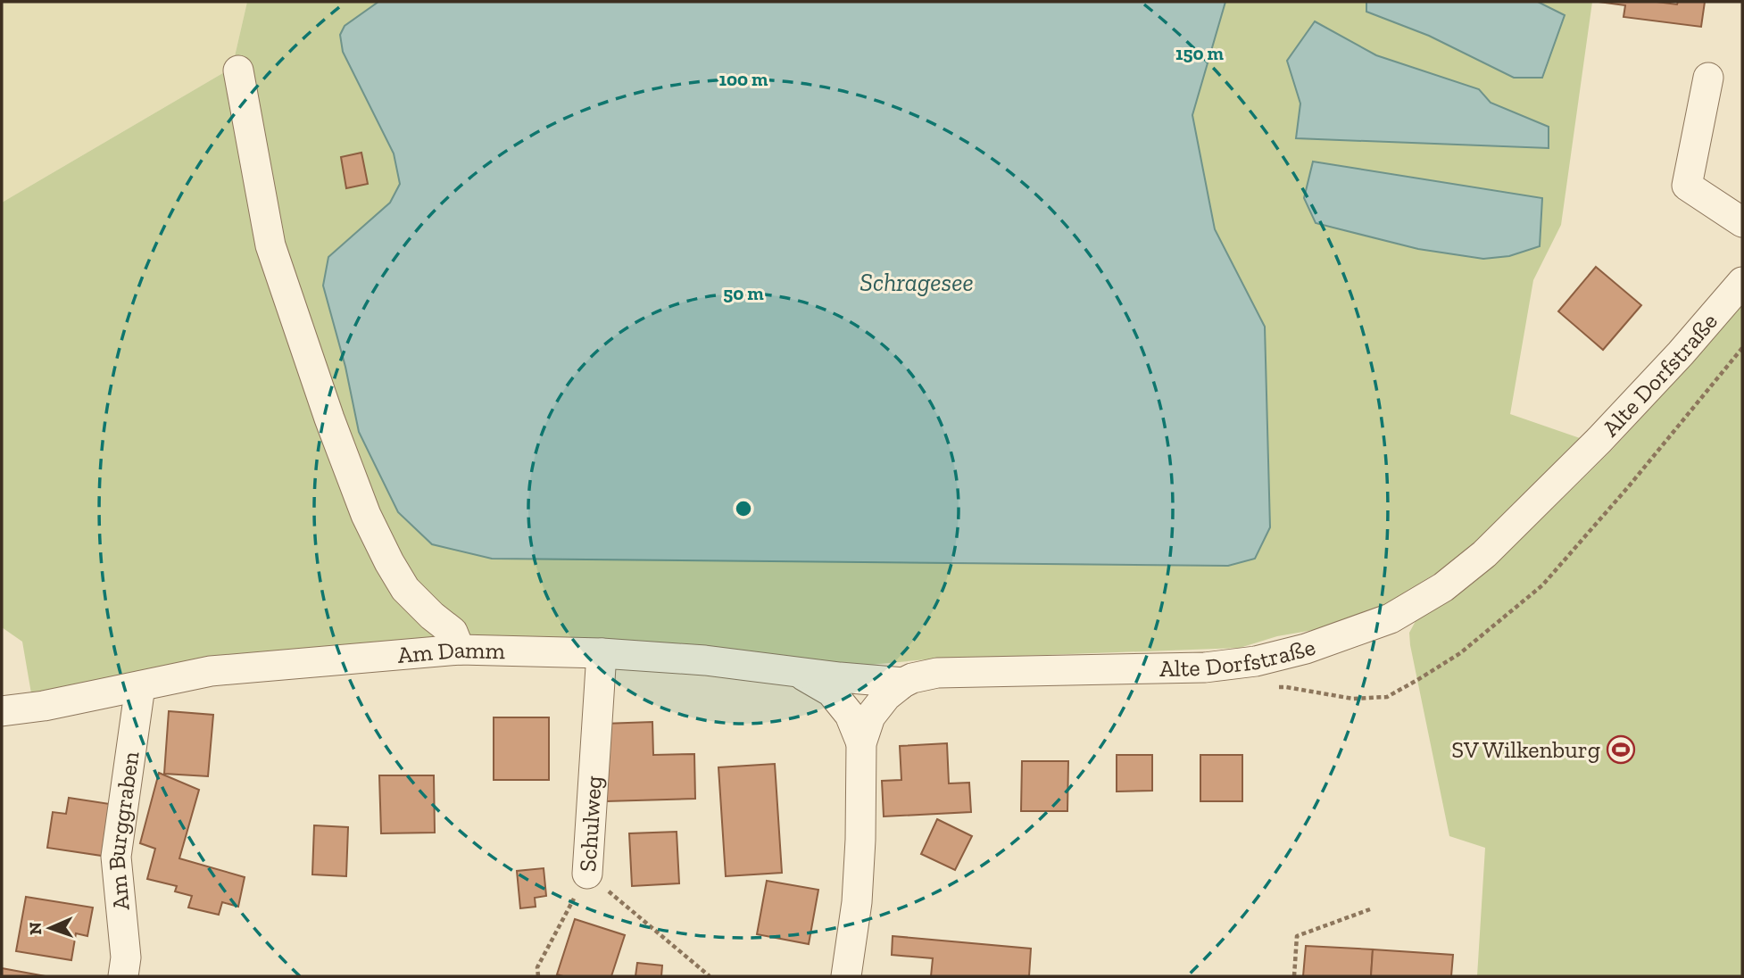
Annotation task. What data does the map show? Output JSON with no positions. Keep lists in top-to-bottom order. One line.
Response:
{"streets":{"street":["Alte Dorfstraße","Am Damm","Schulweg","Am Burggraben"]},"crossings":[["Alte Dorfstraße","Am Damm"],["Am Damm","Schulweg"],["Am Damm","Am Burggraben"]],"water":["Schragesee"],"places":{"sports":["SV Wilkenburg"]},"north":"left","rings":["150 m","100 m","50 m"]}
